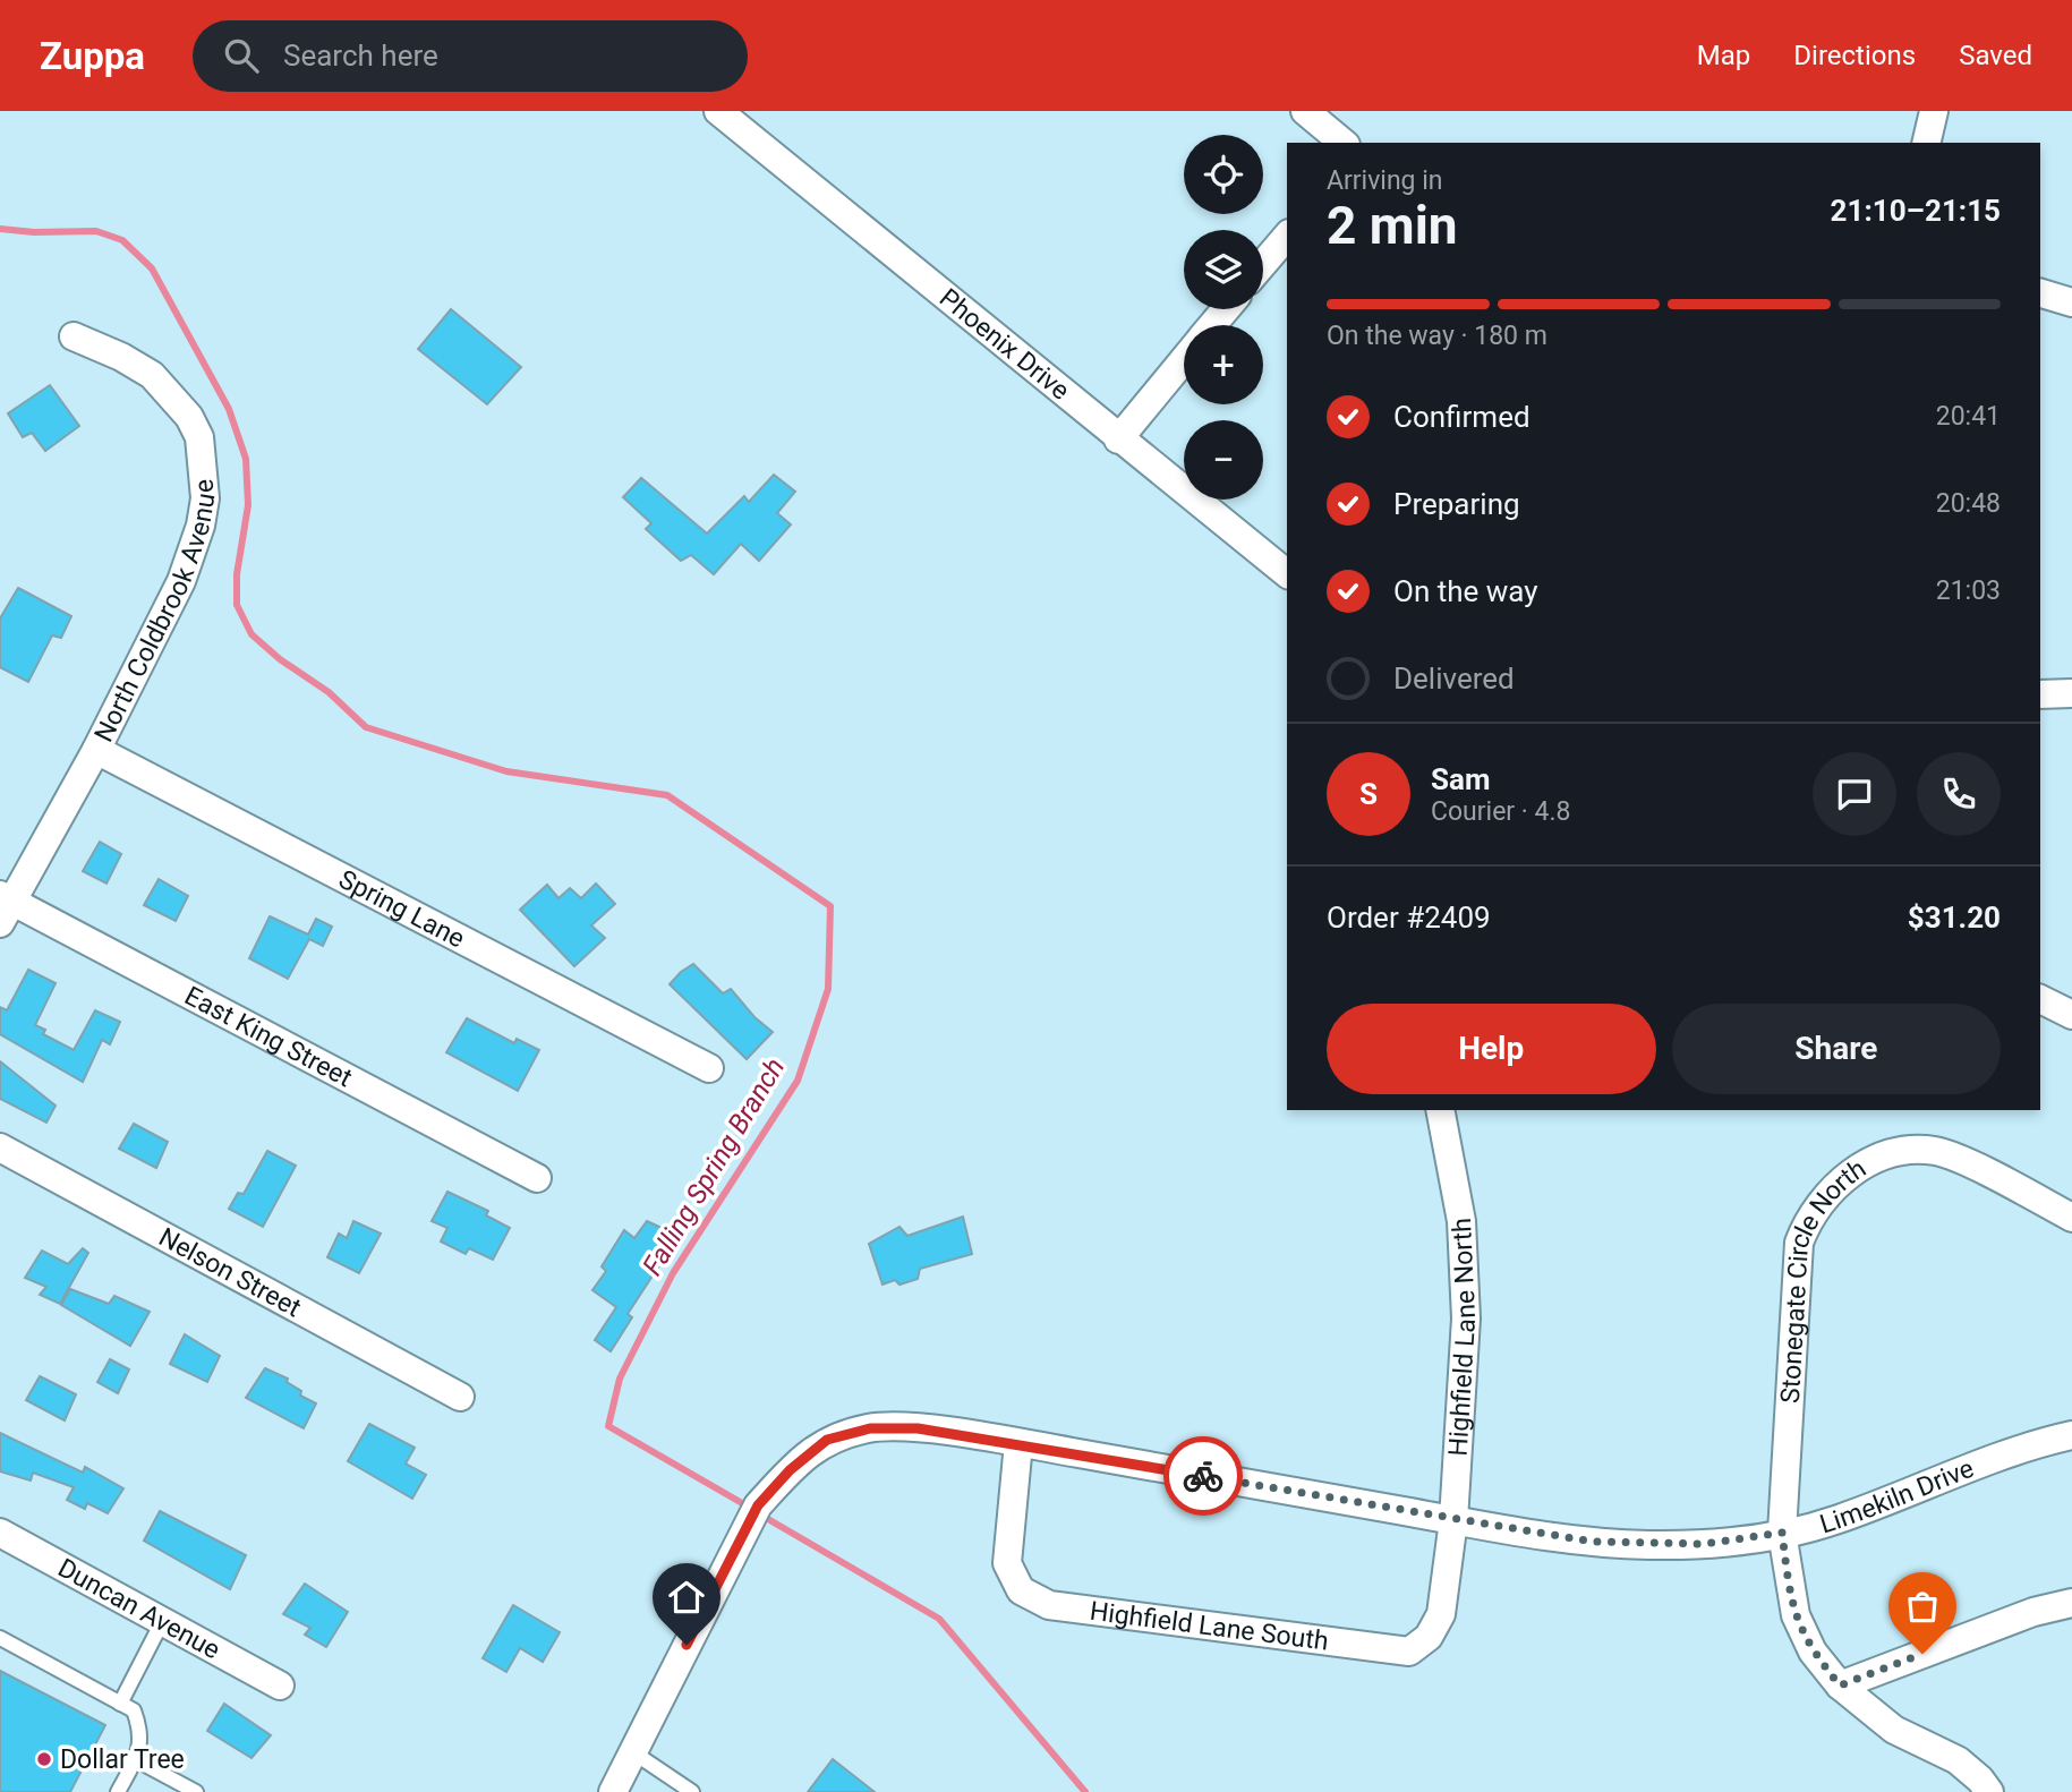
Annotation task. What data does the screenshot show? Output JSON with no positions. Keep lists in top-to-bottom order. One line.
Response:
{"streets":{"street":["Phoenix Drive","North Coldbrook Avenue","Spring Lane","East King Street","Nelson Street","Stonegate Circle North","Highfield Lane North","Limekiln Drive","Duncan Avenue","Highfield Lane South"]},"crossings":[["North Coldbrook Avenue","Spring Lane"],["North Coldbrook Avenue","East King Street"],["Stonegate Circle North","Limekiln Drive"],["Highfield Lane North","Limekiln Drive"],["Highfield Lane North","Highfield Lane South"],["Limekiln Drive","Highfield Lane South"]],"water":["Falling Spring Branch"],"places":["Dollar Tree"],"page":{"header":"Zuppa","search":"Search here","nav":["Map","Directions","Saved"],"map_buttons":["+","−"],"heading":["2 min","Arriving in","21:10–21:15"],"panel":["Sam","Courier · 4.8","Order #2409","$31.20"],"bar":"On the way · 180 m","list":[["Confirmed","20:41"],["Preparing","20:48"],["On the way","21:03"],"Delivered"],"round":"S","buttons":["Help","Share"]}}
